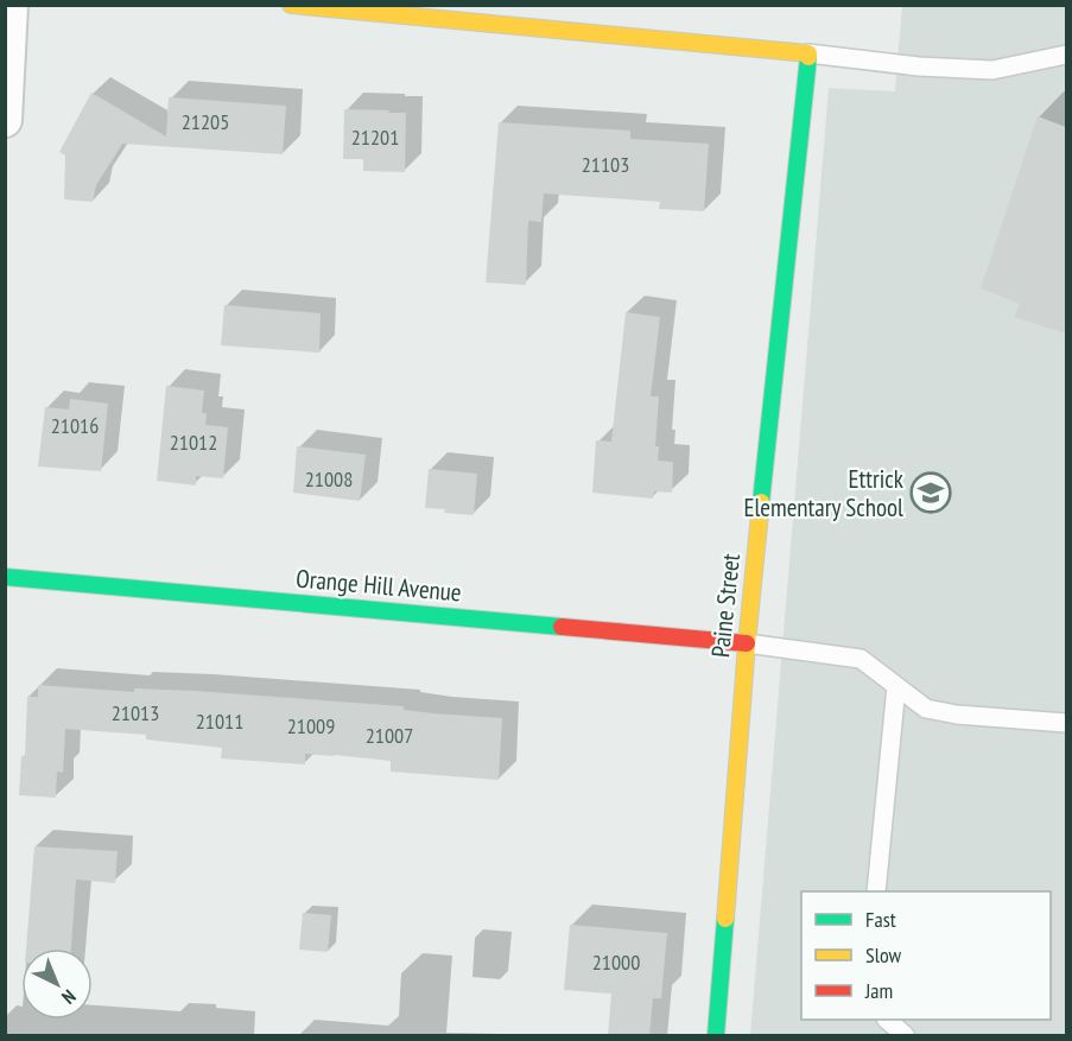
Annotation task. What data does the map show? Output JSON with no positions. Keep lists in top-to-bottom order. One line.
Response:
{"streets":{"street":["Orange Hill Avenue","Paine Street"]},"crossings":[["Orange Hill Avenue","Paine Street"]],"places":{"school or university":["Ettrick Elementary School"]},"house_numbers":["21205","21201","21103","21016","21012","21008","21013","21011","21009","21007","21000"],"legend":["Fast","Slow","Jam"],"north":"bottom right"}
